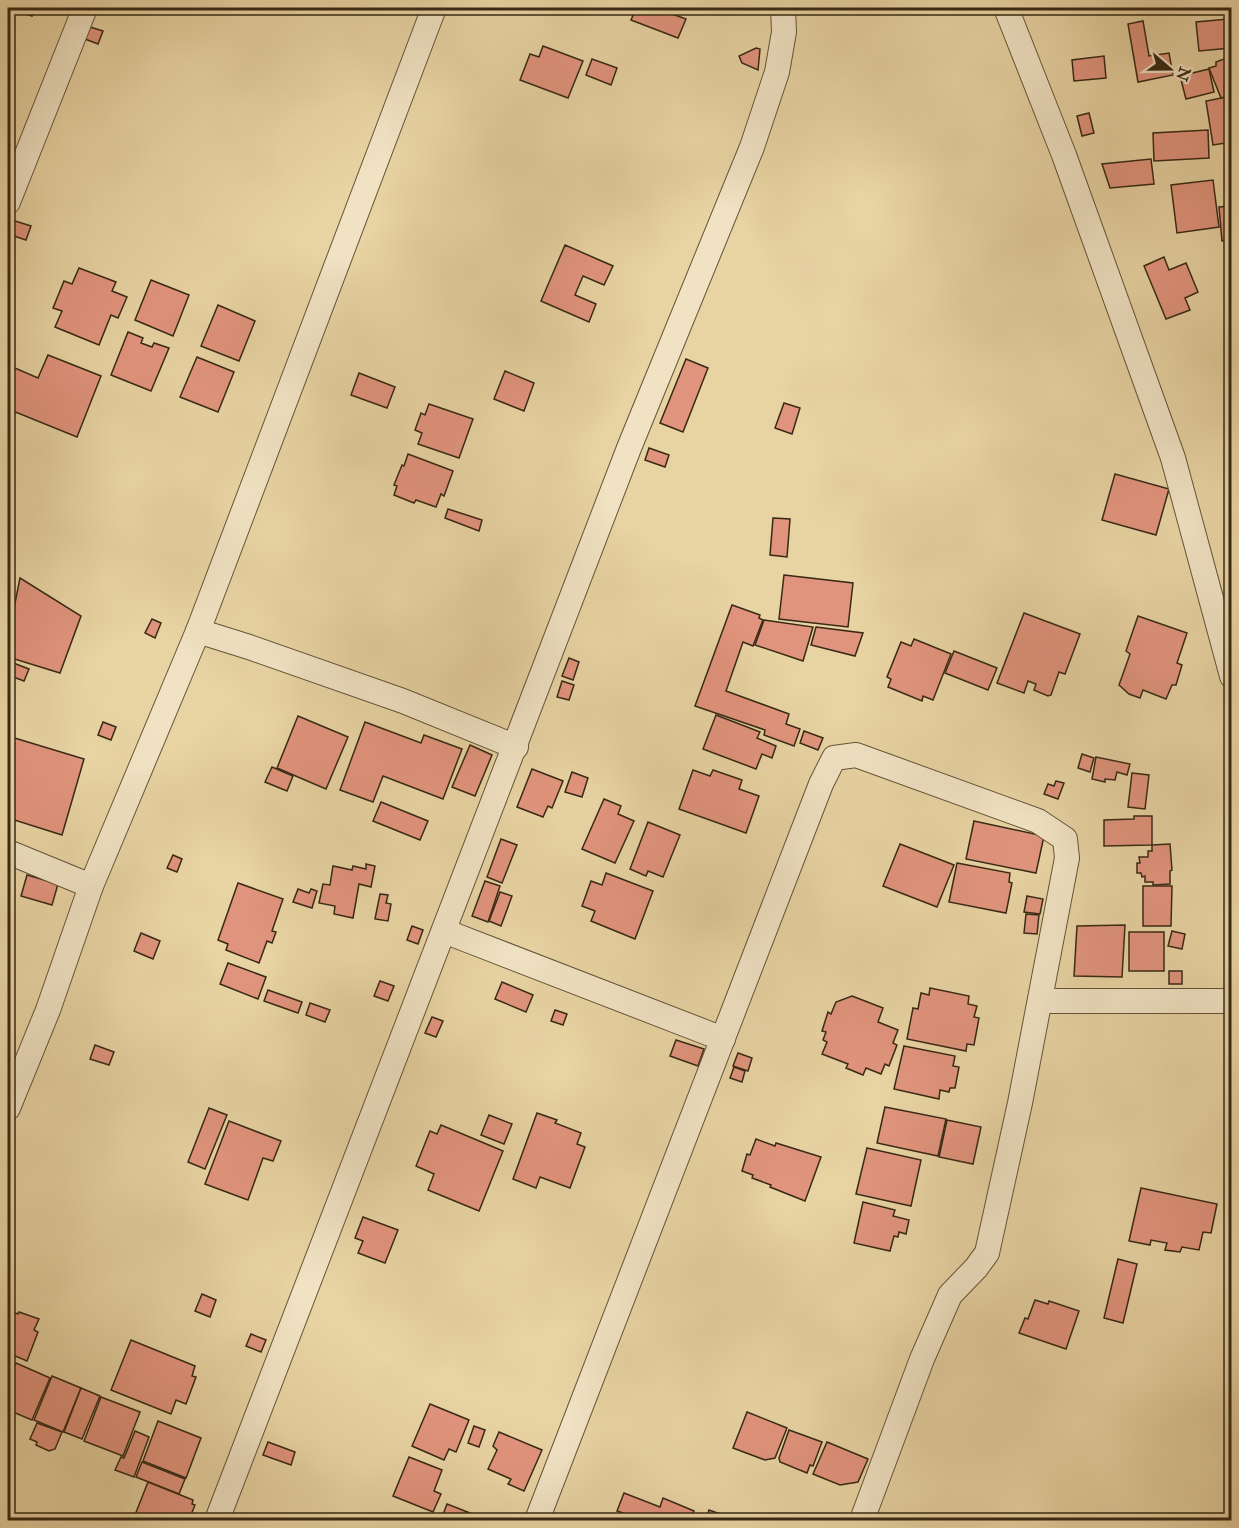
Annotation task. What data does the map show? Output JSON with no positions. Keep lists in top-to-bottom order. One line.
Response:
{"north":"right"}
